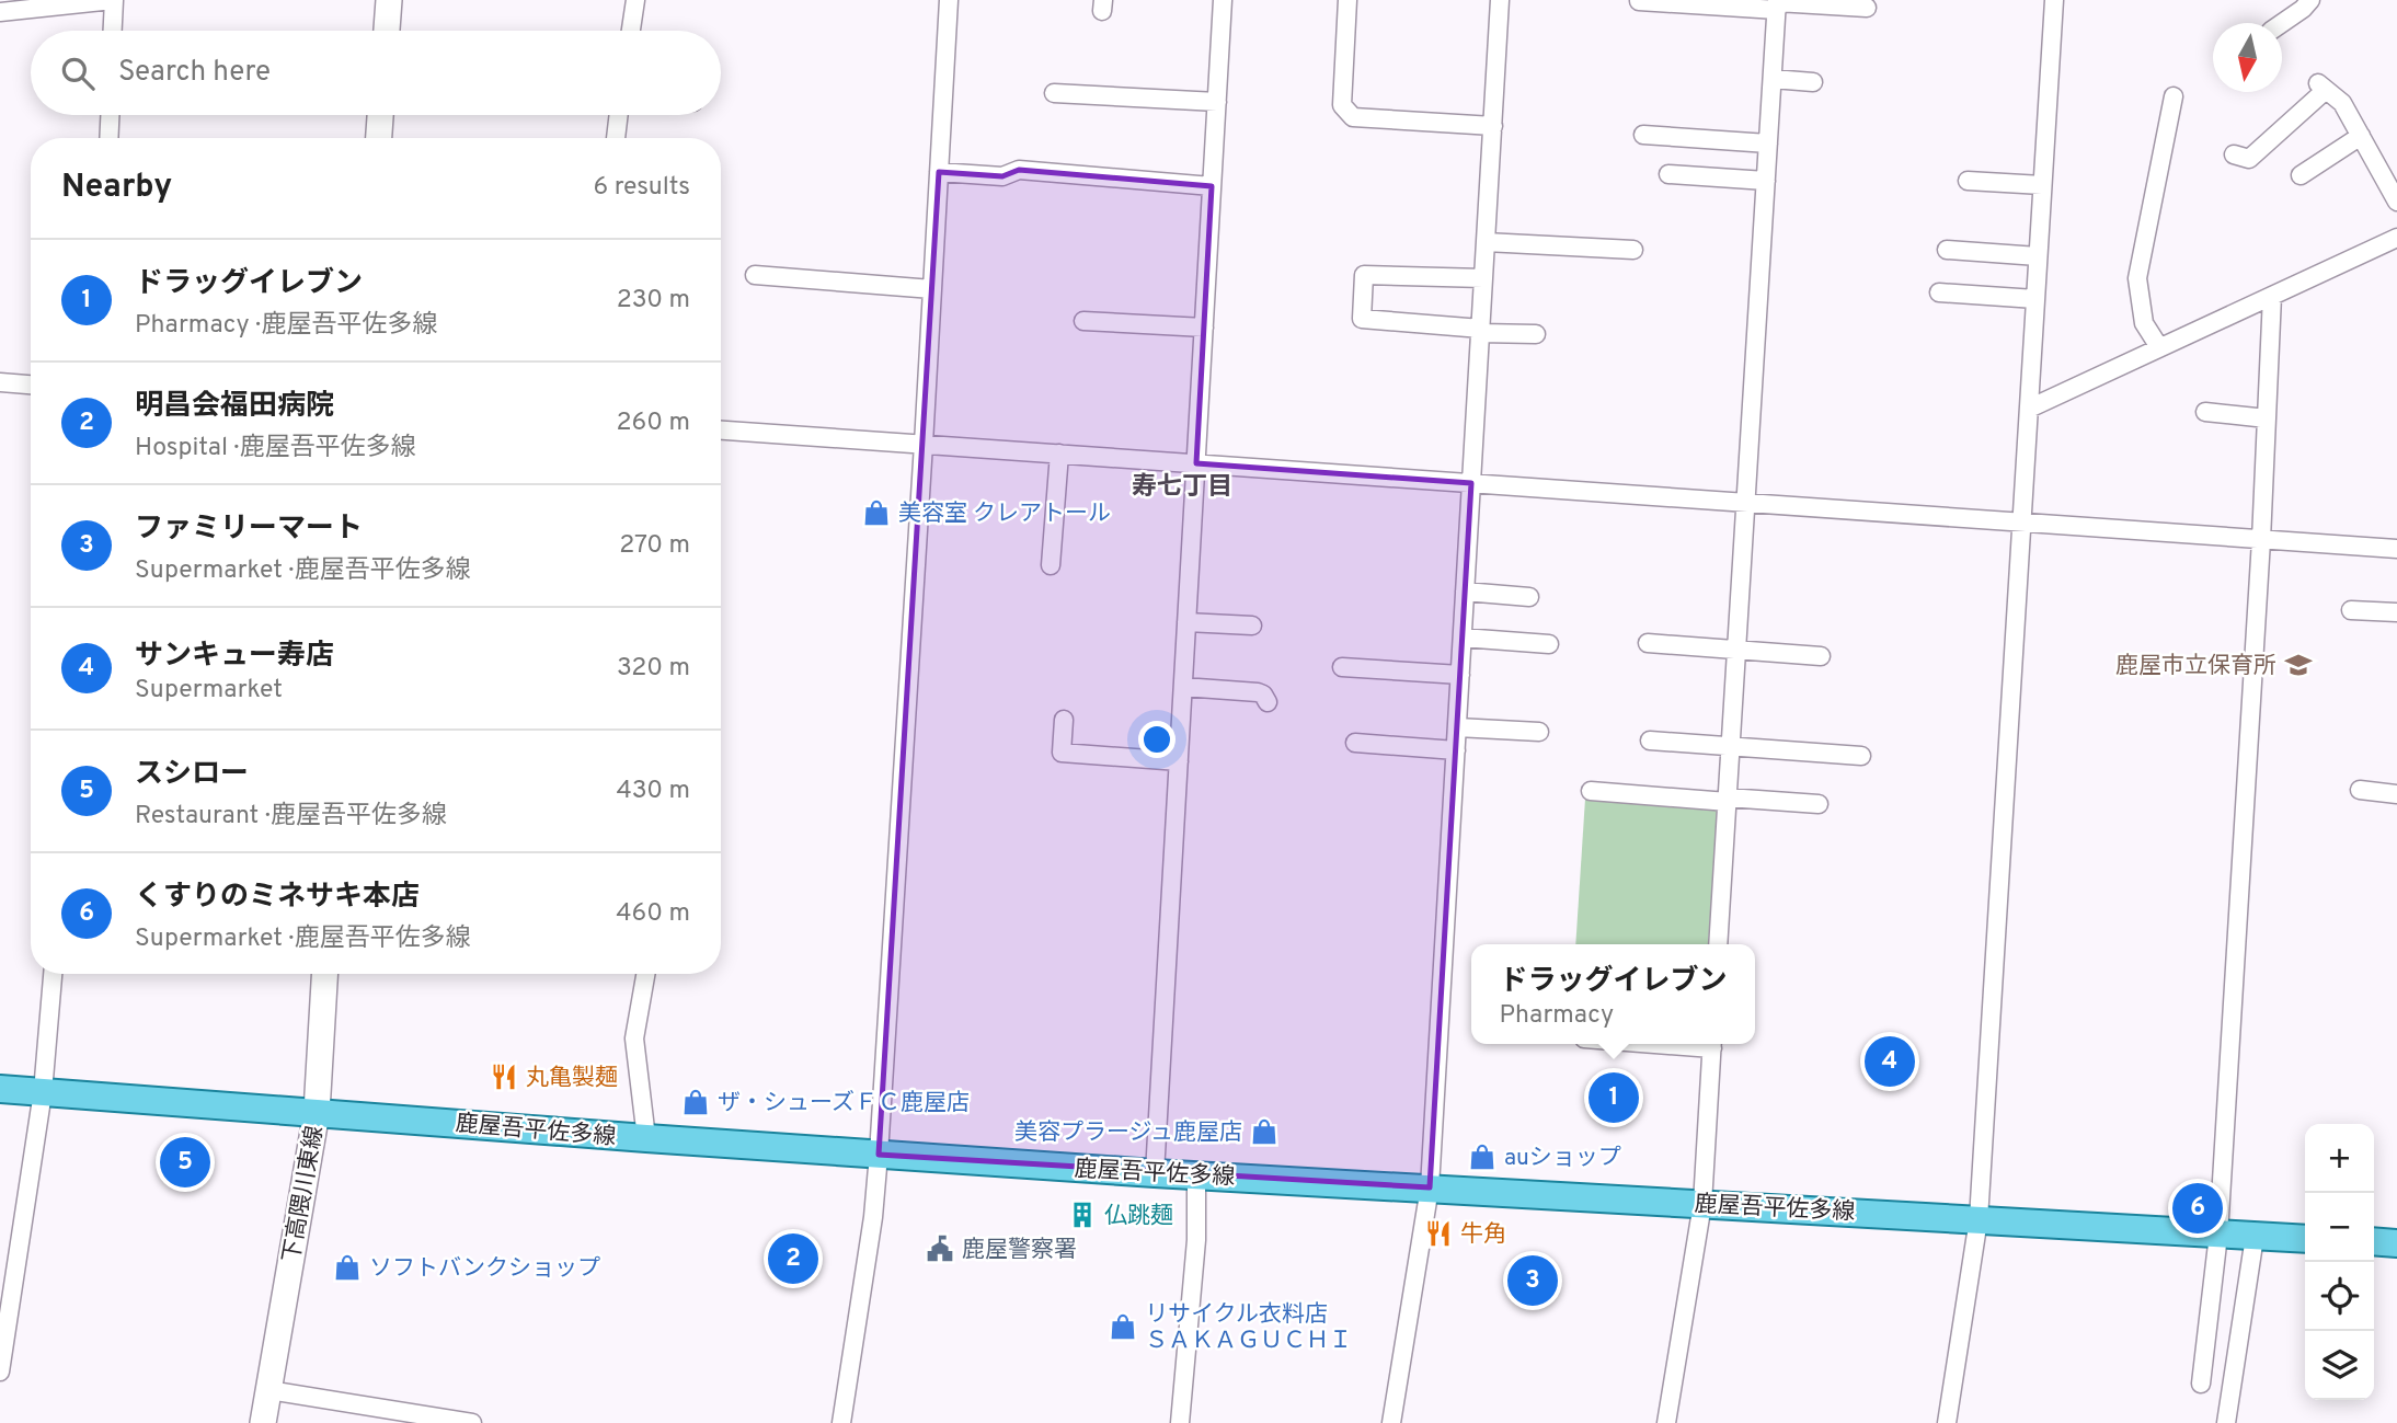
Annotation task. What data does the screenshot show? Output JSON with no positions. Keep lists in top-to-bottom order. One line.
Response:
{"streets":{"main road":["鹿屋吾平佐多線","下高隈川東線"]},"crossings":[["鹿屋吾平佐多線","下高隈川東線"]],"districts":["寿七丁目"],"places":{"shop":["美容室 クレアトール","ザ・シューズＦＣ鹿屋店","美容プラージュ鹿屋店","auショップ","ソフトバンクショップ","リサイクル衣料店 ＳＡＫＡＧＵＣＨＩ"],"school or university":["鹿屋市立保育所"],"restaurant":["丸亀製麺","牛角"],"building":["仏跳麺"],"public building":["鹿屋警察署"]},"north":"bottom","page":{"search":"Search here","heading":["Nearby","6 results"],"list":[{"mark":"1","name":"ドラッグイレブン","note":"Pharmacy · 鹿屋吾平佐多線","value":"230 m"},{"mark":"2","name":"明昌会福田病院","note":"Hospital · 鹿屋吾平佐多線","value":"260 m"},{"mark":"3","name":"ファミリーマート","note":"Supermarket · 鹿屋吾平佐多線","value":"270 m"},{"mark":"4","name":"サンキュー寿店","note":"Supermarket","value":"320 m"},{"mark":"5","name":"スシロー","note":"Restaurant · 鹿屋吾平佐多線","value":"430 m"},{"mark":"6","name":"くすりのミネサキ本店","note":"Supermarket · 鹿屋吾平佐多線","value":"460 m"}],"popup":["ドラッグイレブン","Pharmacy"],"pins":["4","1","5","6","2","3"],"map_buttons":["+","−"]}}
